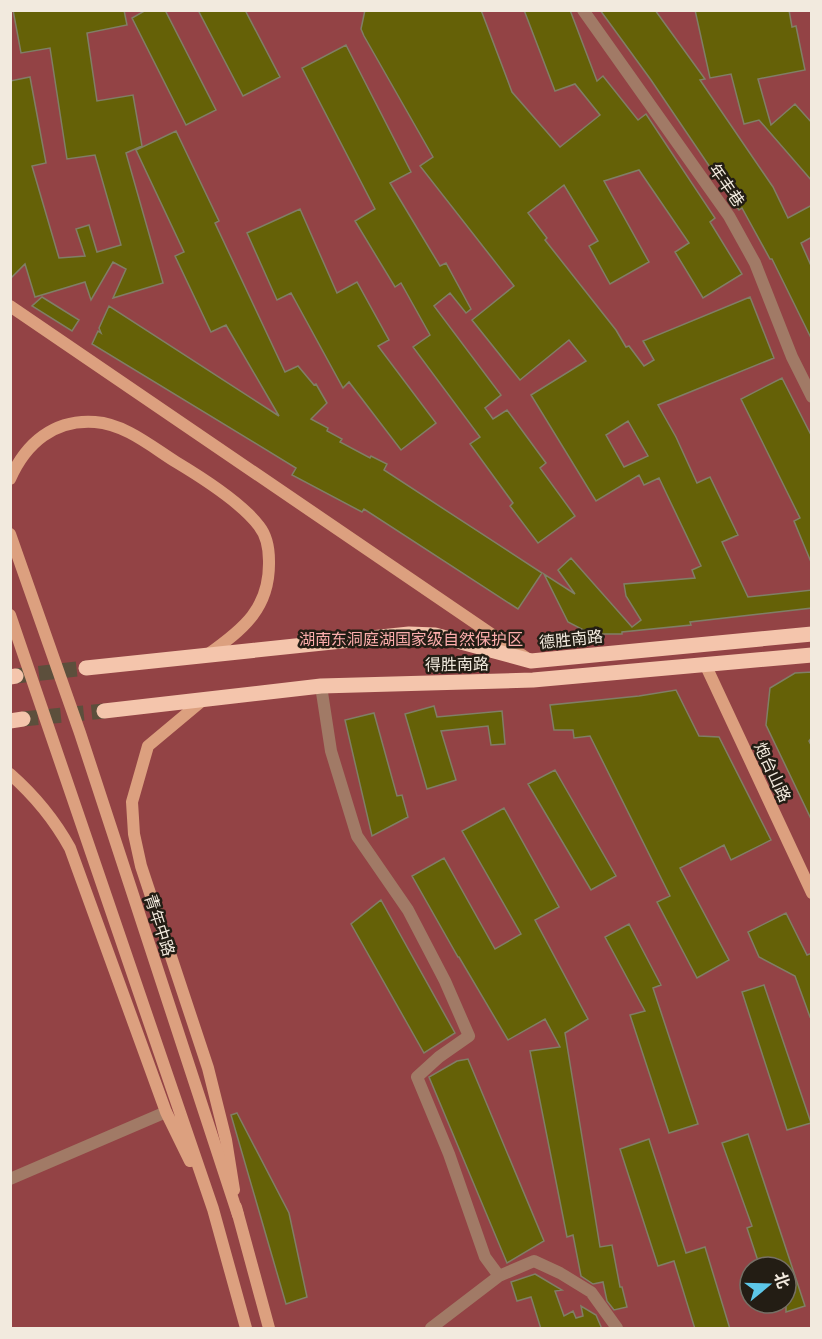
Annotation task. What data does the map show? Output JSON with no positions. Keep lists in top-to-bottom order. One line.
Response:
{"streets":{"main road":["德胜南路","得胜南路","炮台山路","青年中路"],"street":["年丰巷"]},"crossings":[["得胜南路","炮台山路"]],"parks":["湖南东洞庭湖国家级自然保护区"],"north":"right"}
